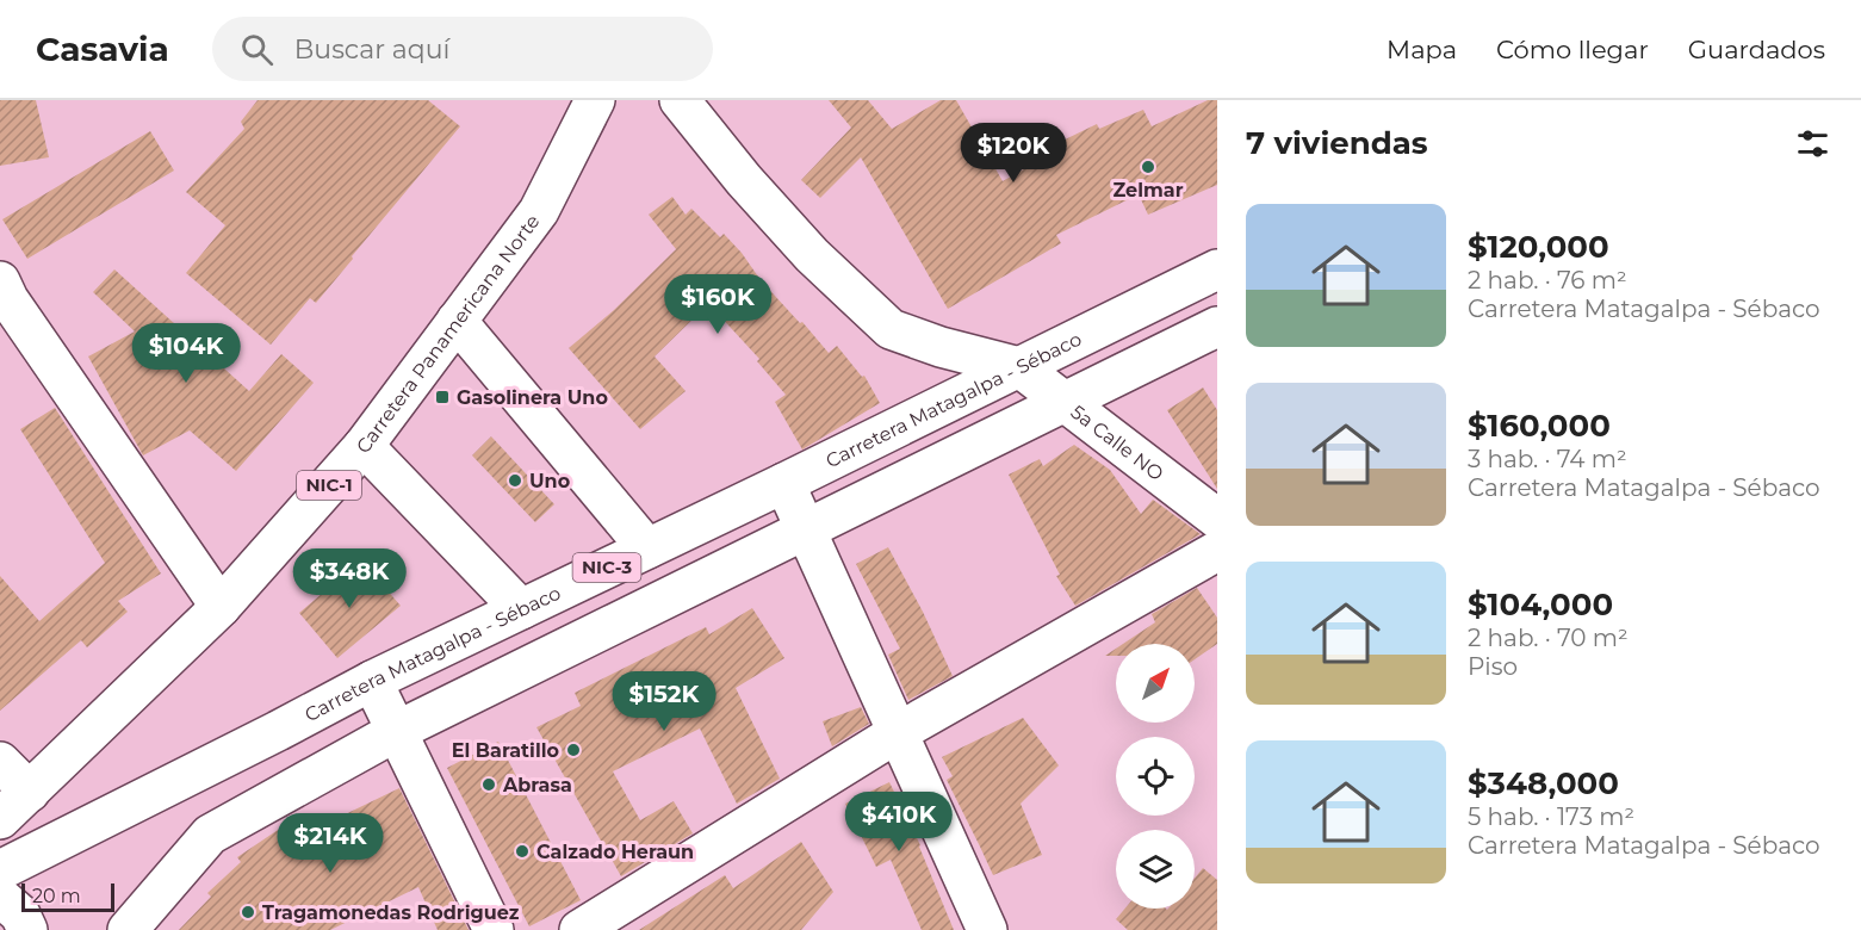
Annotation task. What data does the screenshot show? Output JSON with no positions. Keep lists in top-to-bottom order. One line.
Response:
{"streets":{"main road":["Carretera Panamericana Norte","Carretera Matagalpa - Sébaco","5a Calle NO","NIC-1","NIC-3"]},"crossings":[["Carretera Matagalpa - Sébaco","5a Calle NO"]],"places":{"other":["Zelmar","Uno","El Baratillo","Abrasa","Calzado Heraun","Tragamonedas Rodriguez"],"transit":["Gasolinera Uno"]},"scale_bar":"20 m","north":"top right","page":{"header":"Casavia","search":"Buscar aquí","nav":["Mapa","Cómo llegar","Guardados"],"heading":"7 viviendas","price":["$120K","$160K","$104K","$348K","$152K","$410K","$214K"],"list":[{"name":"$120,000","note":"2 hab. · 76 m² · Carretera Matagalpa - Sébaco"},{"name":"$160,000","note":"3 hab. · 74 m² · Carretera Matagalpa - Sébaco"},{"name":"$104,000","note":"2 hab. · 70 m² · Piso"},{"name":"$348,000","note":"5 hab. · 173 m² · Carretera Matagalpa - Sébaco"}],"scale":"20 m"}}
